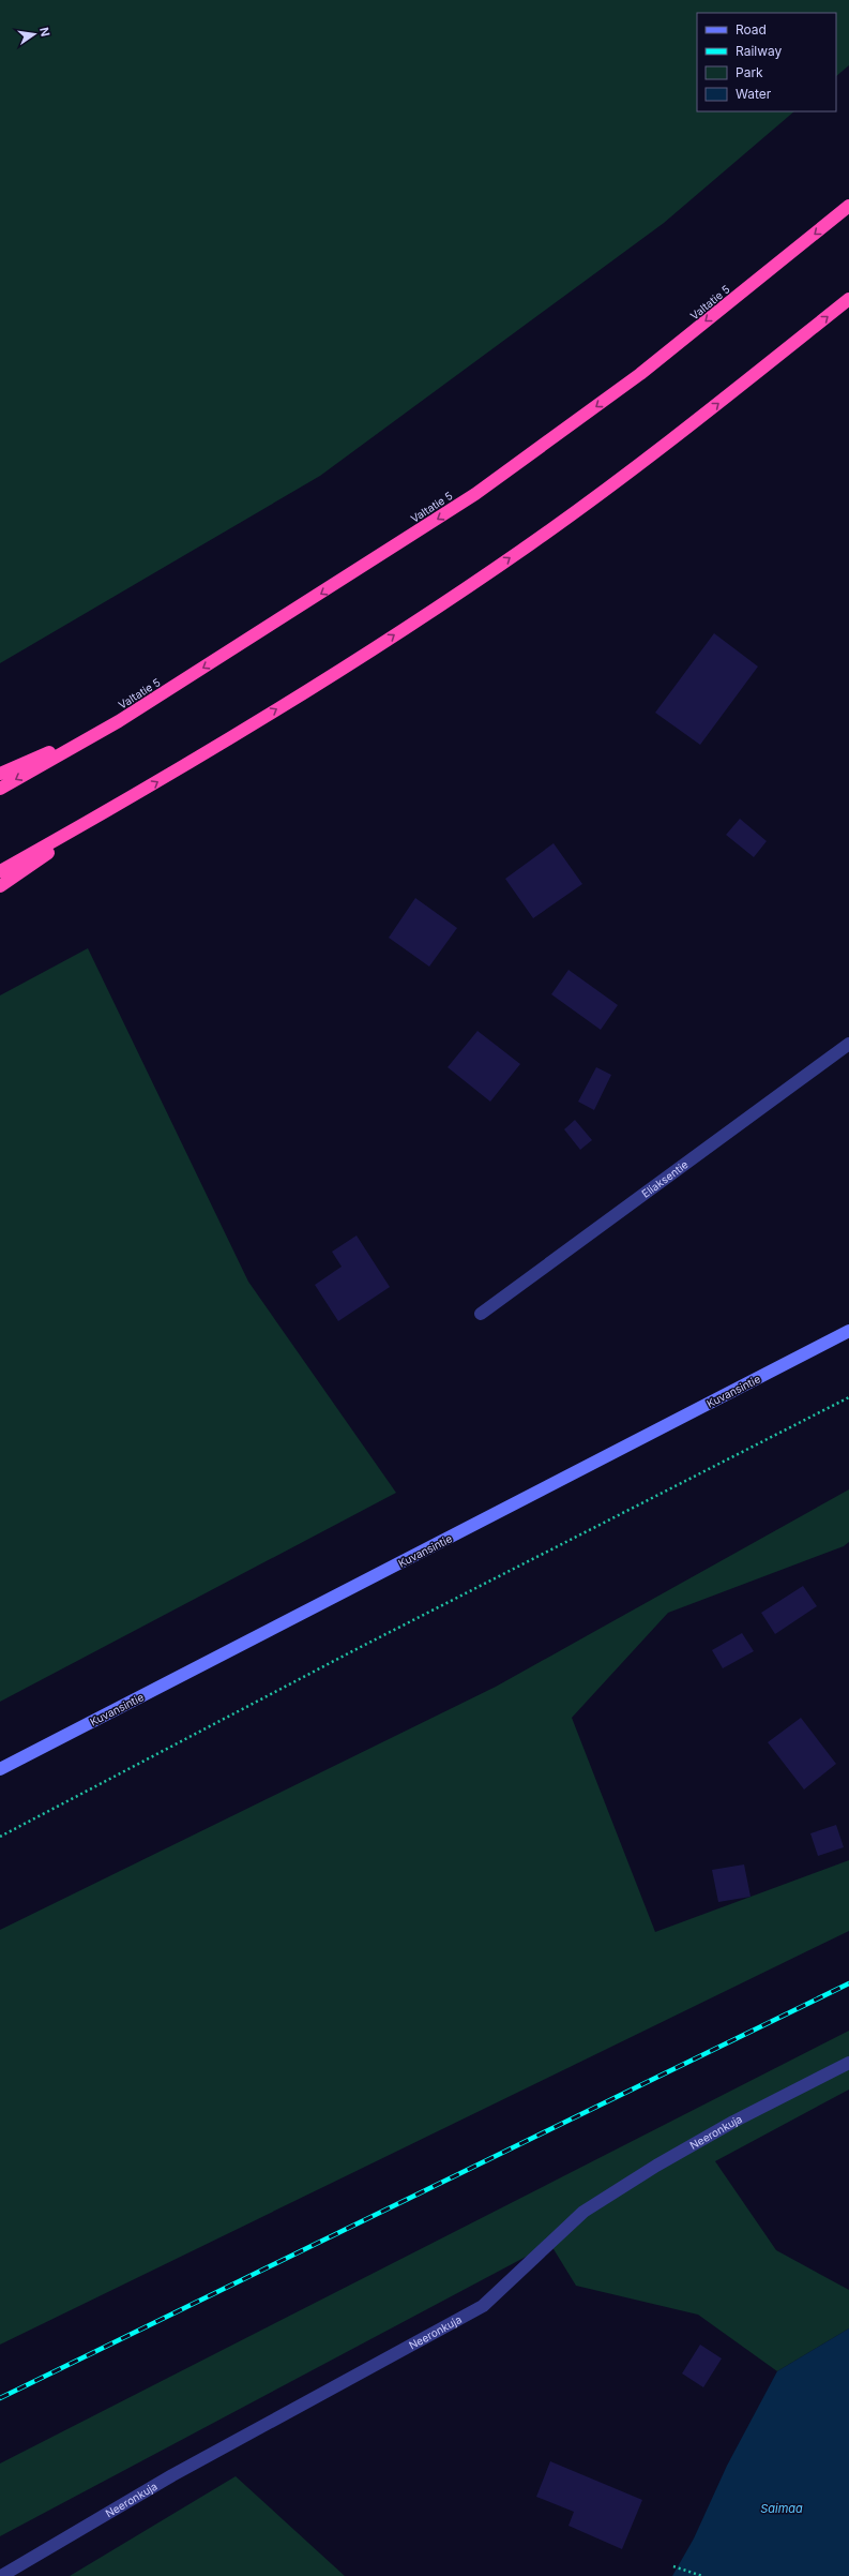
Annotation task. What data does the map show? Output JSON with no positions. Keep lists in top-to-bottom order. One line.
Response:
{"streets":{"highway":["Valtatie 5"],"street":["Eliaksentie","Kuvansintie","Neeronkuja"]},"water":["Saimaa"],"legend":["Road","Railway","Park","Water"],"north":"right"}
